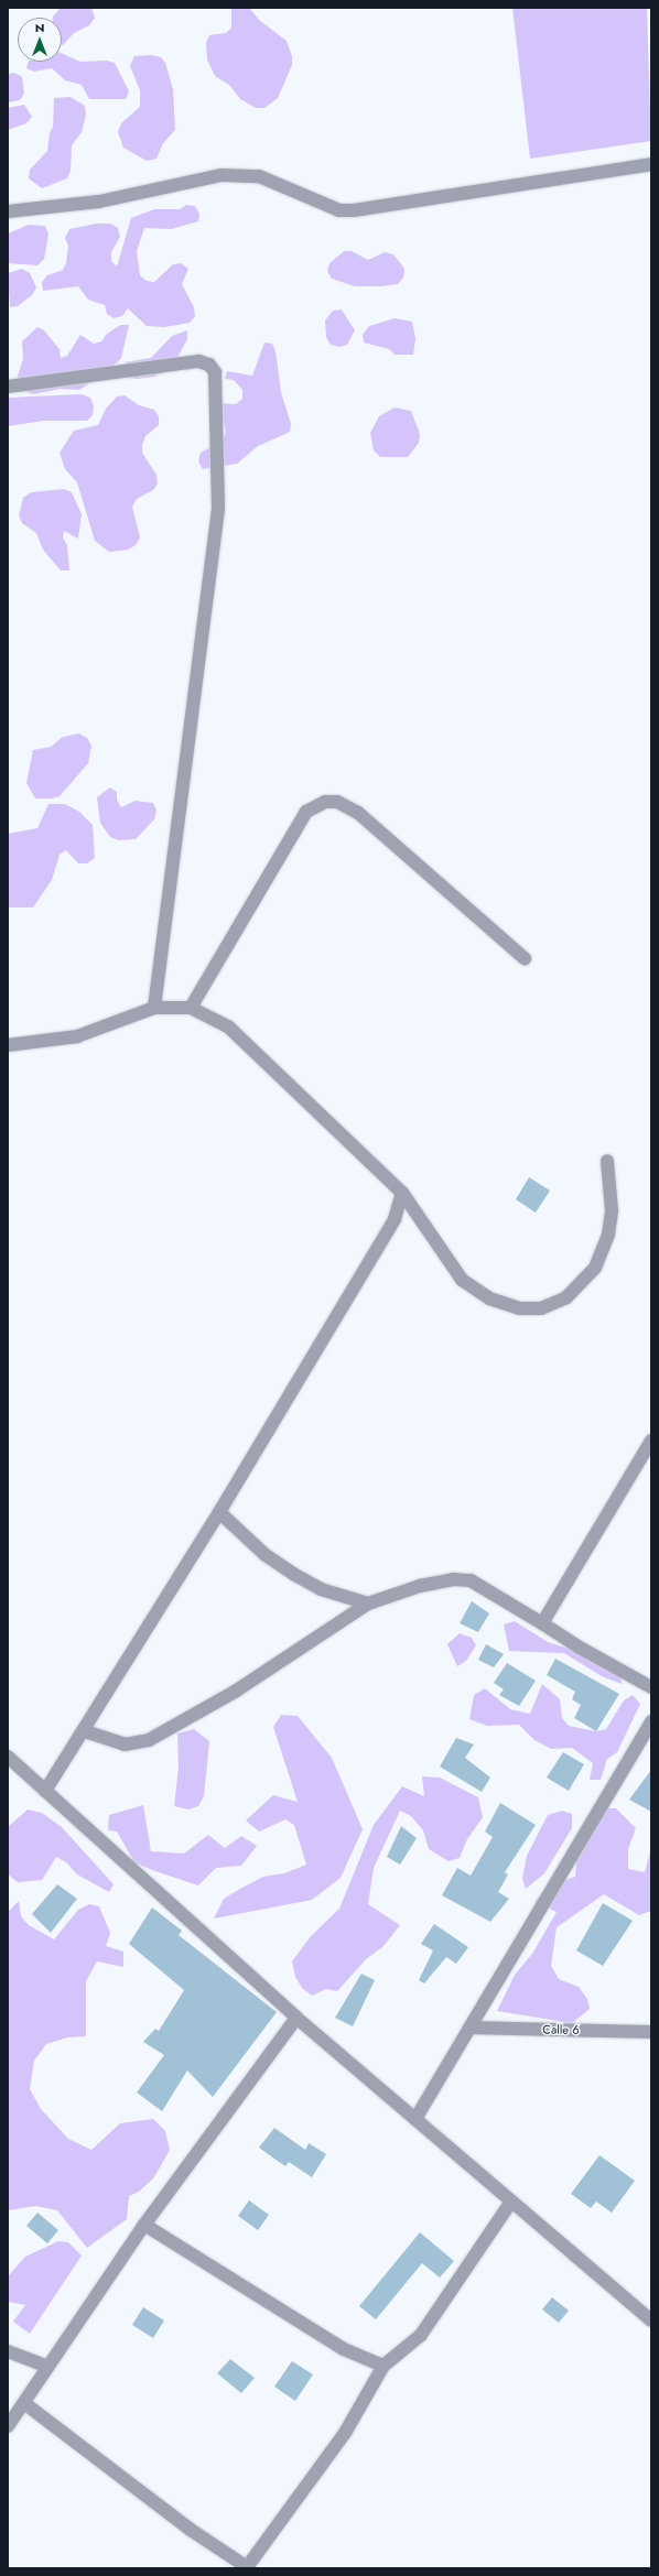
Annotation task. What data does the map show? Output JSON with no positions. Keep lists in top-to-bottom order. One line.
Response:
{"streets":{"street":["Calle 6"]},"north":"top"}
